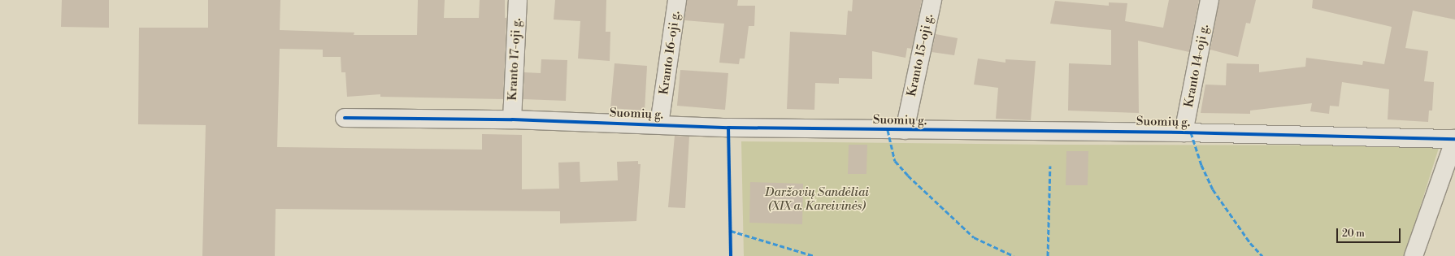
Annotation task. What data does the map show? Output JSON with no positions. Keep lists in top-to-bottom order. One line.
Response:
{"streets":{"street":["Kranto 16-oji g.","Kranto 15-oji g.","Kranto 17-oji g.","Kranto 14-oji g.","Suomių g."]},"crossings":[["Kranto 16-oji g.","Suomių g."],["Kranto 15-oji g.","Suomių g."],["Kranto 17-oji g.","Suomių g."],["Kranto 14-oji g.","Suomių g."]],"parks":["Daržovių Sandėliai (XIX a. Kareivinės)"],"scale_bar":"20 m"}
